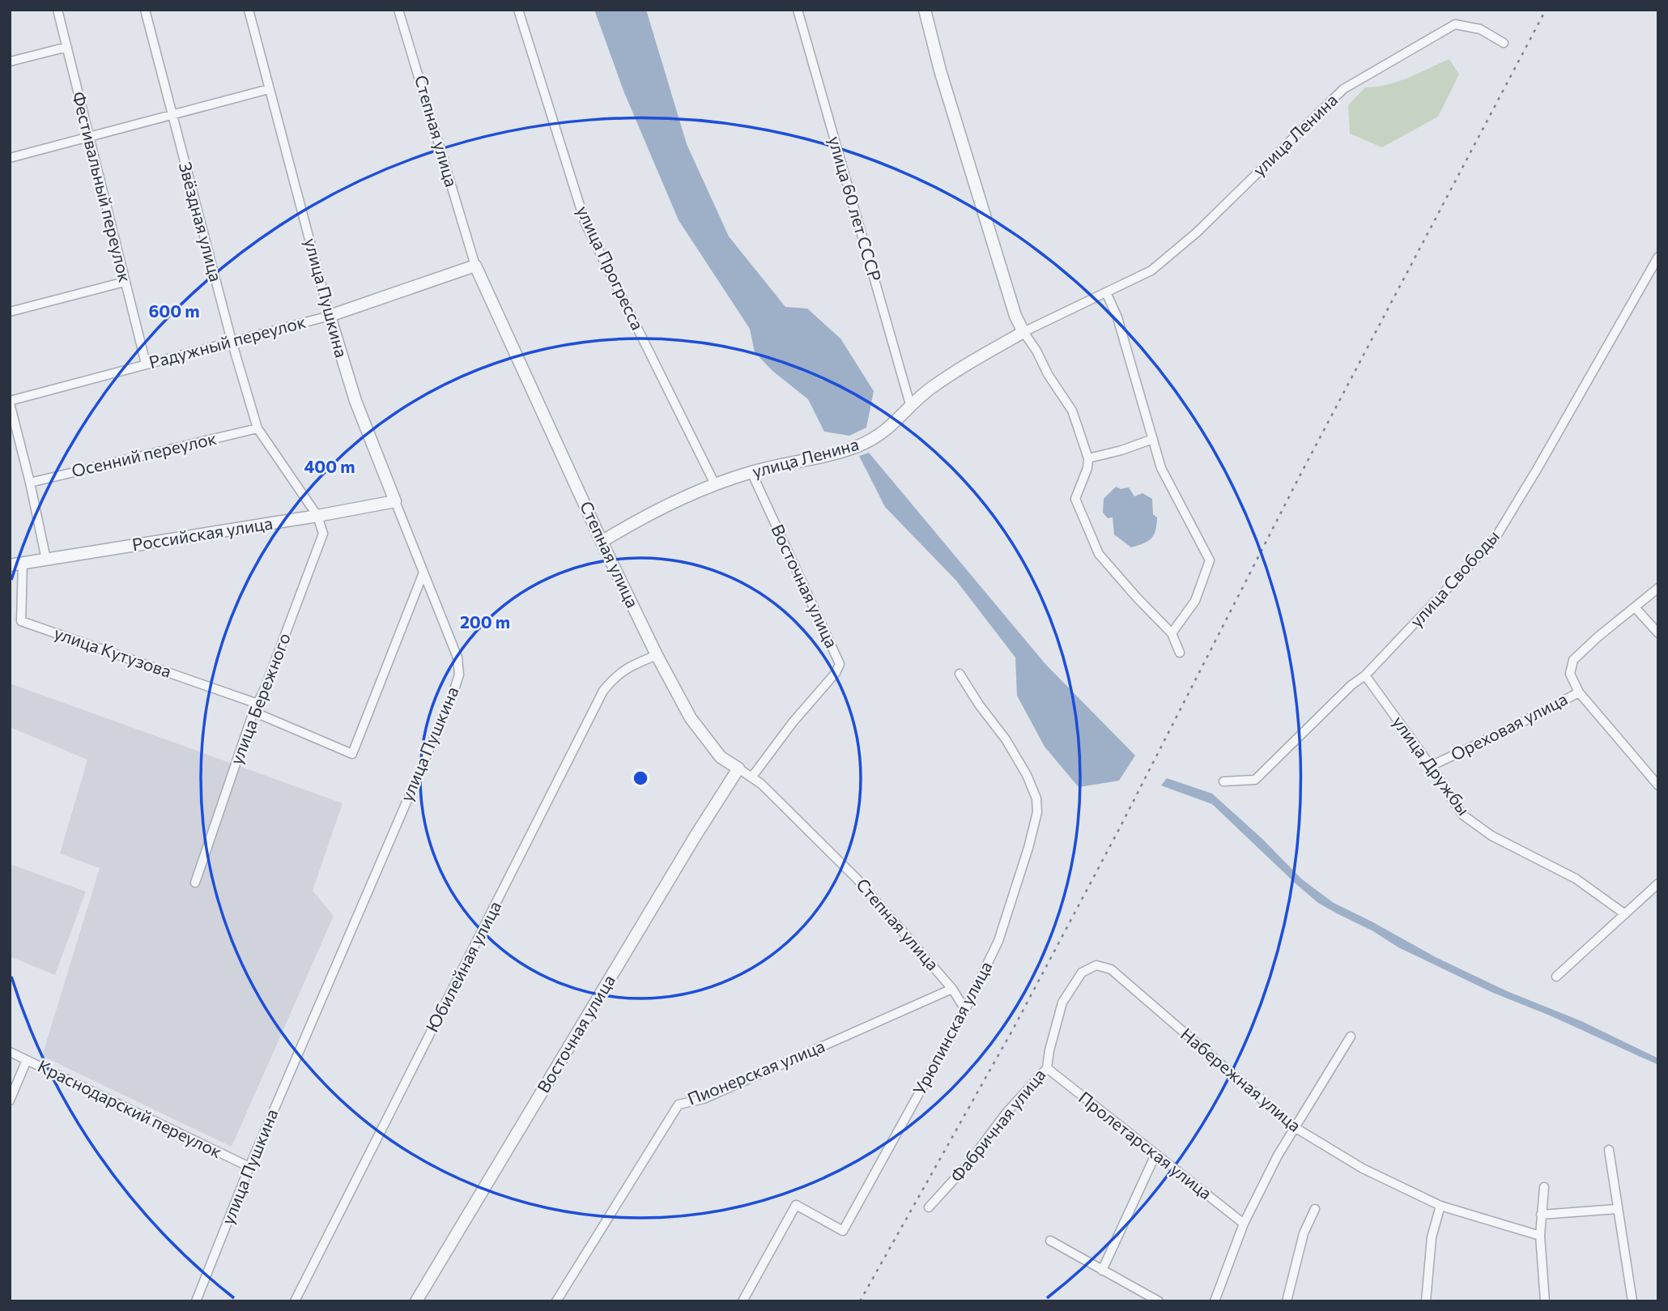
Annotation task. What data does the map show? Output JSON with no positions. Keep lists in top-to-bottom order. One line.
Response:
{"streets":{"street":["Степная улица","улица Ленина","Фестивальный переулок","улица 60 лет СССР","Звёздная улица","улица Прогресса","улица Пушкина","Радужный переулок","Осенний переулок","Российская улица","улица Свободы","Восточная улица","улица Кутузова","улица Бережного","Ореховая улица","улица Дружбы","Юбилейная улица","Урюпинская улица","Пионерская улица","Набережная улица","Краснодарский переулок","Фабричная улица","Пролетарская улица"]},"crossings":[["Степная улица","улица Ленина"],["Степная улица","Радужный переулок"],["Степная улица","Восточная улица"],["Степная улица","Юбилейная улица"],["Степная улица","Урюпинская улица"],["Степная улица","Пионерская улица"],["улица Ленина","улица 60 лет СССР"],["улица Ленина","улица Прогресса"],["улица Ленина","Восточная улица"],["Фестивальный переулок","Радужный переулок"],["Звёздная улица","Радужный переулок"],["Звёздная улица","Осенний переулок"],["Звёздная улица","Российская улица"],["Звёздная улица","улица Бережного"],["улица Пушкина","Радужный переулок"],["улица Пушкина","Российская улица"],["улица Пушкина","Краснодарский переулок"],["Российская улица","улица Кутузова"],["Российская улица","улица Бережного"],["улица Свободы","улица Дружбы"],["улица Кутузова","улица Бережного"],["Ореховая улица","улица Дружбы"],["Набережная улица","Фабричная улица"],["Фабричная улица","Пролетарская улица"]],"rings":["600 m","400 m","200 m"]}
